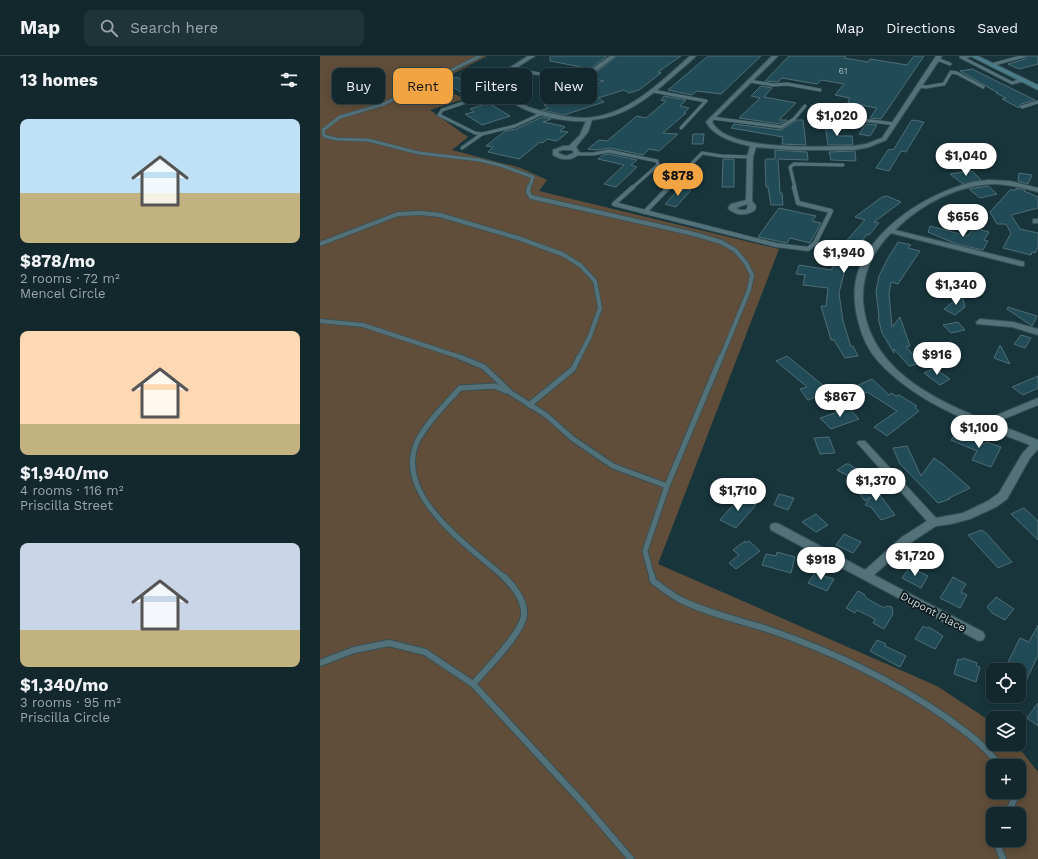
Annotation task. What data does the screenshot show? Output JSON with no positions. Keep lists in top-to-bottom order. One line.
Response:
{"streets":{"street":["Dupont Place"]},"house_numbers":["61"],"page":{"header":"Map","search":"Search here","nav":["Map","Directions","Saved"],"heading":"13 homes","chip":["Buy","Rent","Filters","New"],"price":["$1,020","$1,040","$878","$656","$1,940","$1,340","$916","$867","$1,100","$1,370","$1,710","$1,720","$918"],"list":[{"name":"$878/mo","note":"2 rooms · 72 m² · Mencel Circle"},{"name":"$1,940/mo","note":"4 rooms · 116 m² · Priscilla Street"},{"name":"$1,340/mo","note":"3 rooms · 95 m² · Priscilla Circle"}],"map_buttons":["+","−"]}}
